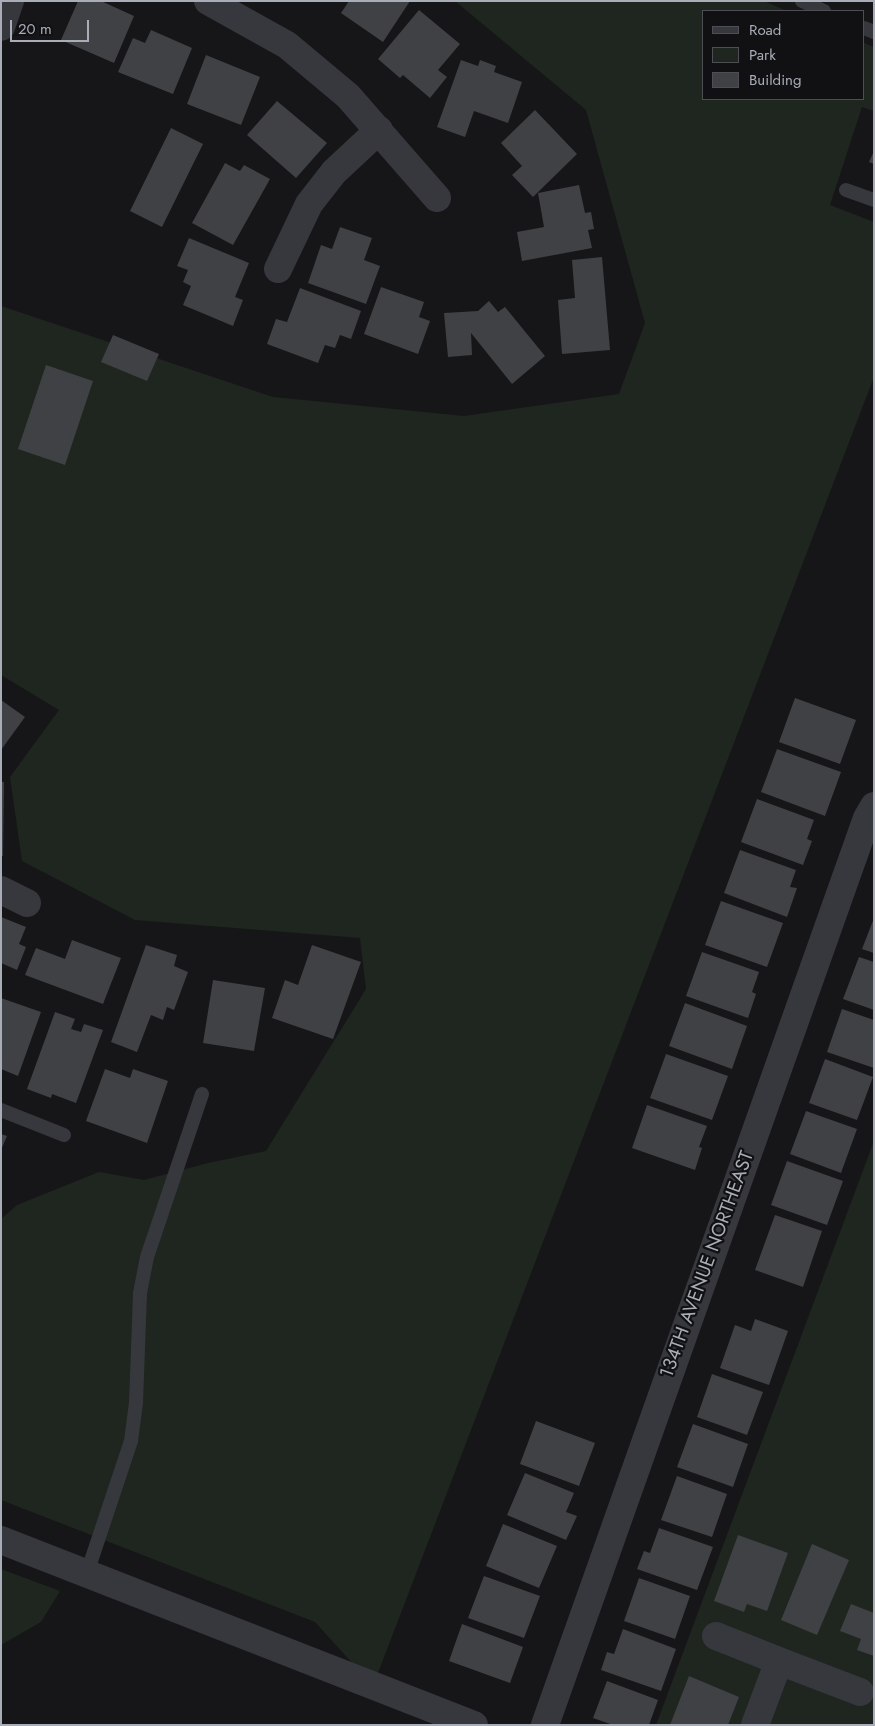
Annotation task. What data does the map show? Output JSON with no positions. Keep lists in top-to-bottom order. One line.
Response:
{"streets":{"street":["134TH AVENUE NORTHEAST"]},"legend":["Road","Park","Building"],"scale_bar":"20 m"}
